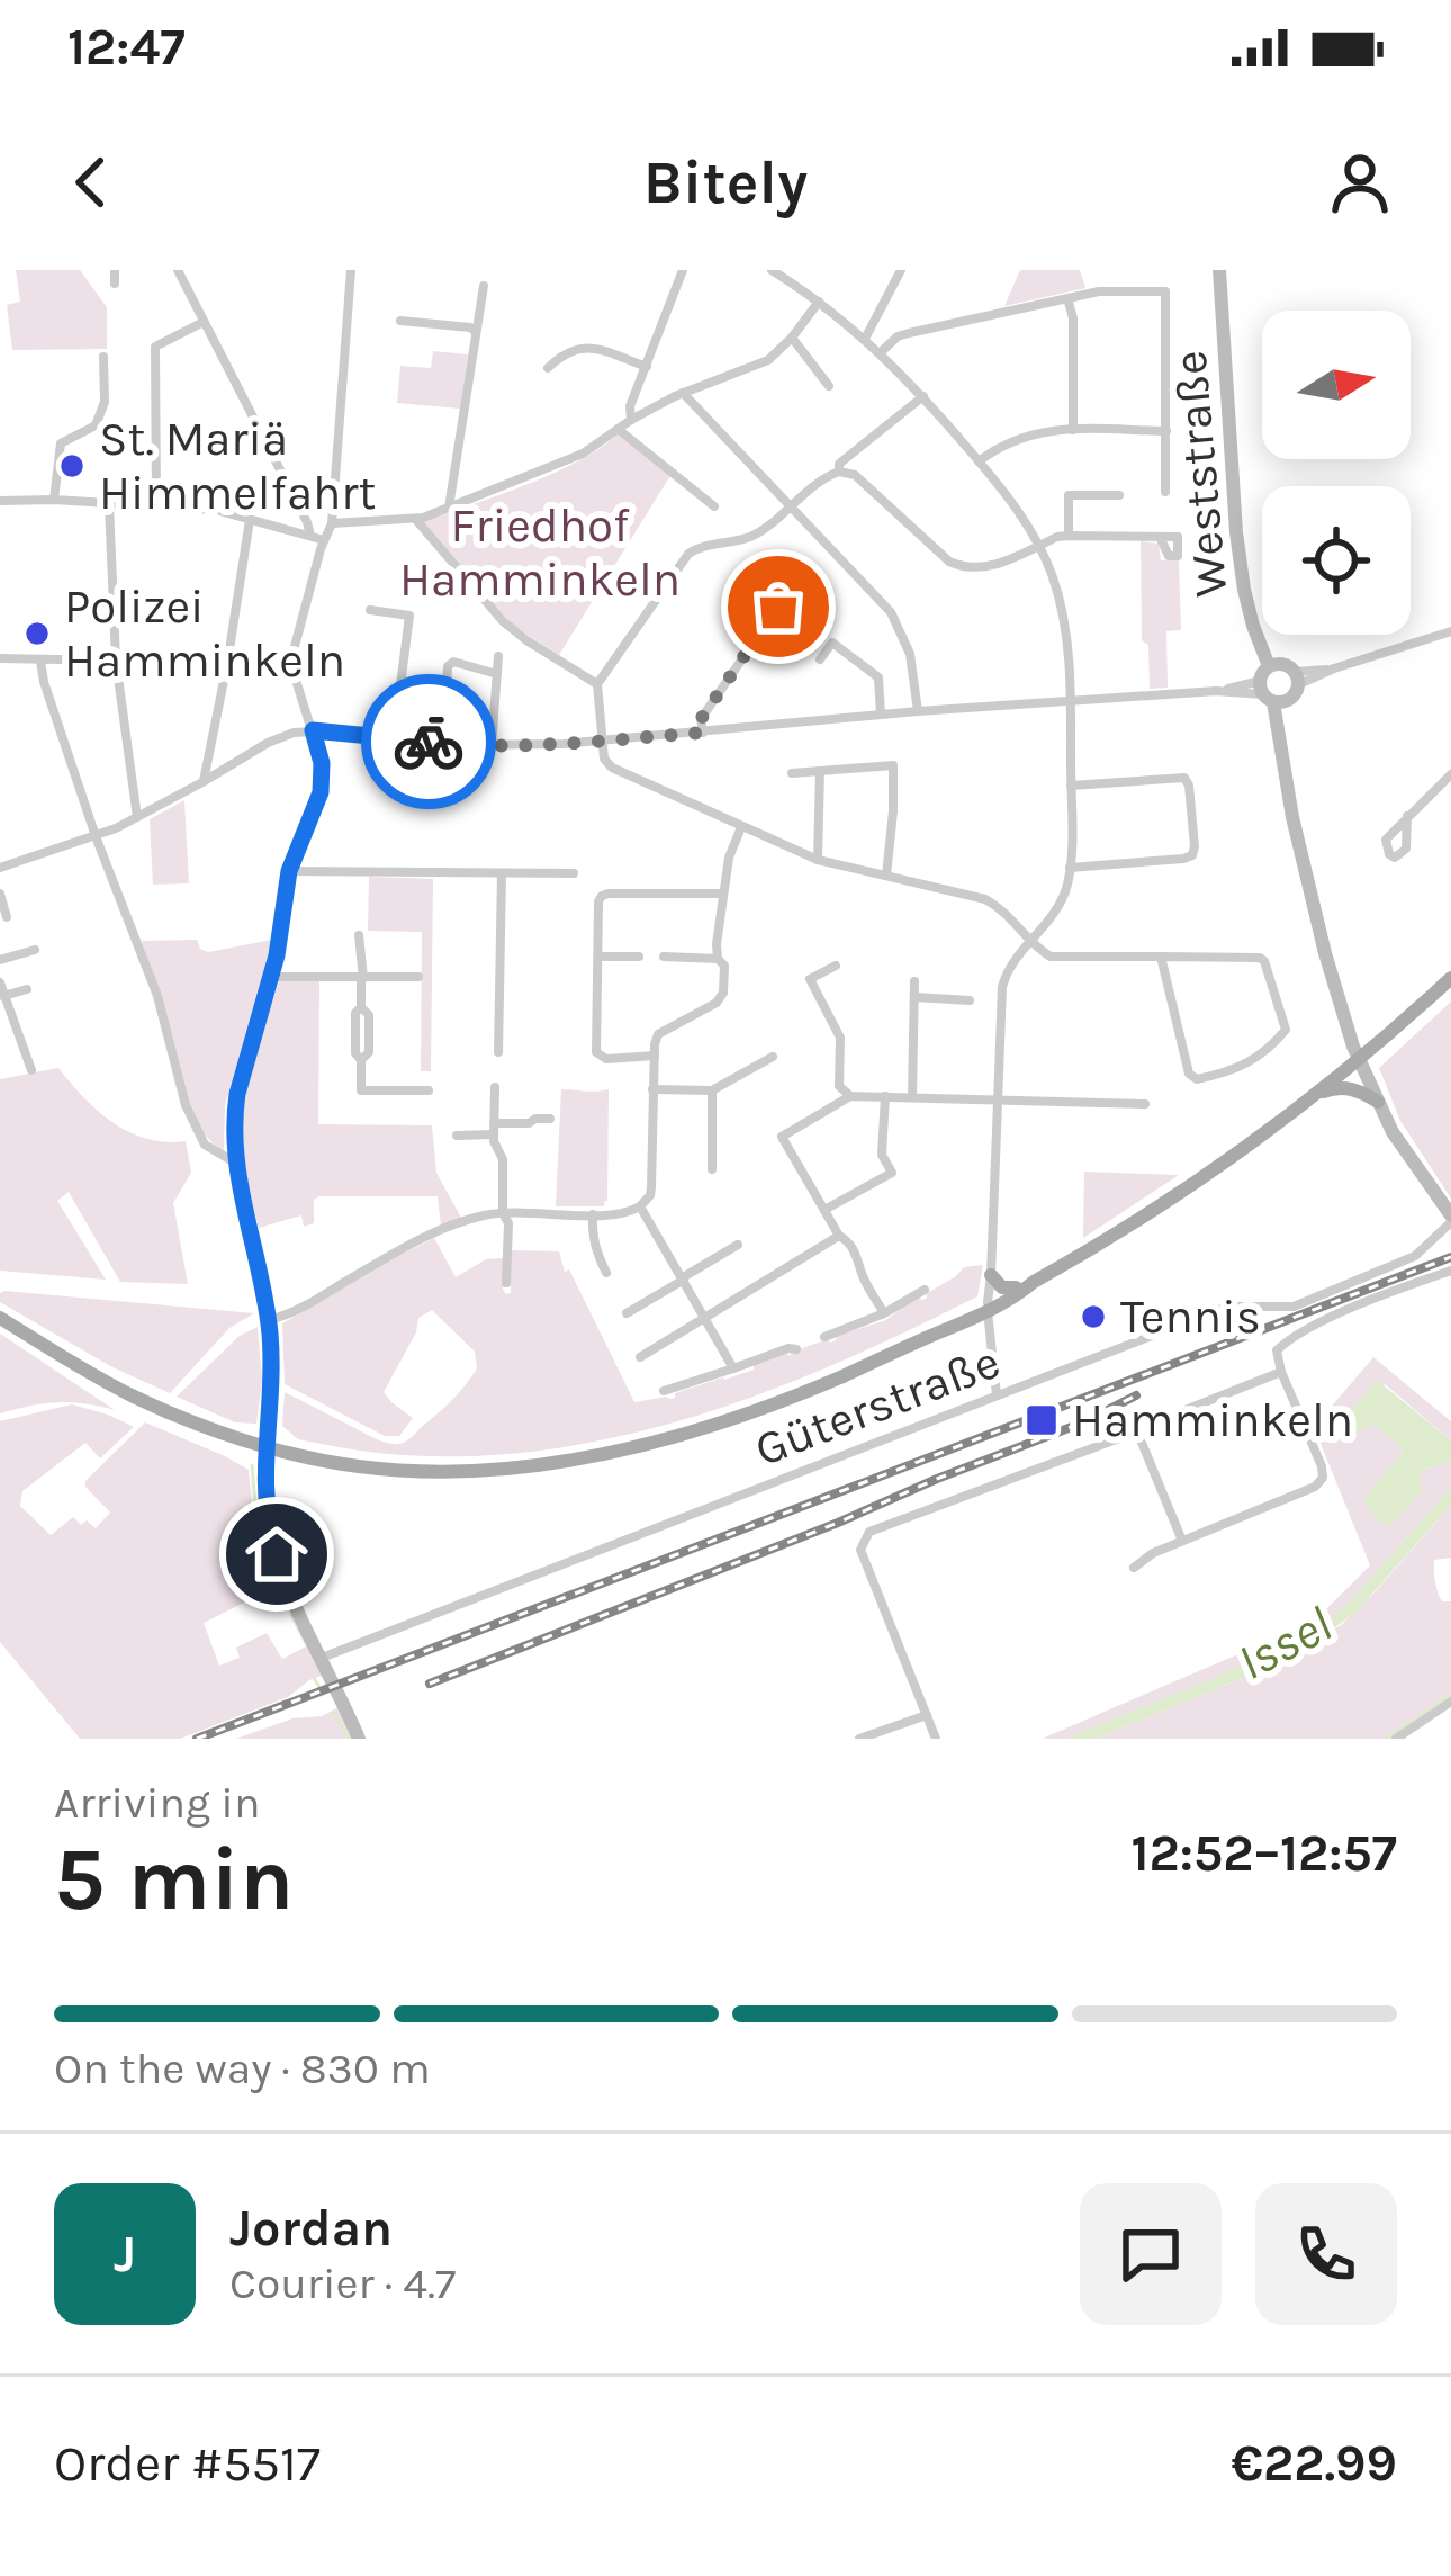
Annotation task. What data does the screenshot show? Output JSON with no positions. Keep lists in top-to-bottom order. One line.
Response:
{"streets":{"main road":["Weststraße"],"street":["Güterstraße"]},"crossings":[["Weststraße","Güterstraße"]],"water":["Issel"],"parks":["Friedhof Hamminkeln"],"places":{"other":["St. Mariä Himmelfahrt","Polizei Hamminkeln","Tennis"],"transit":["Hamminkeln"]},"north":"right","page":{"status":"12:47","header":"Bitely","heading":["5 min","Arriving in","12:52–12:57"],"panel":["Jordan","Courier · 4.7","Order #5517","€22.99"],"bar":"On the way · 830 m","round":"J"}}
